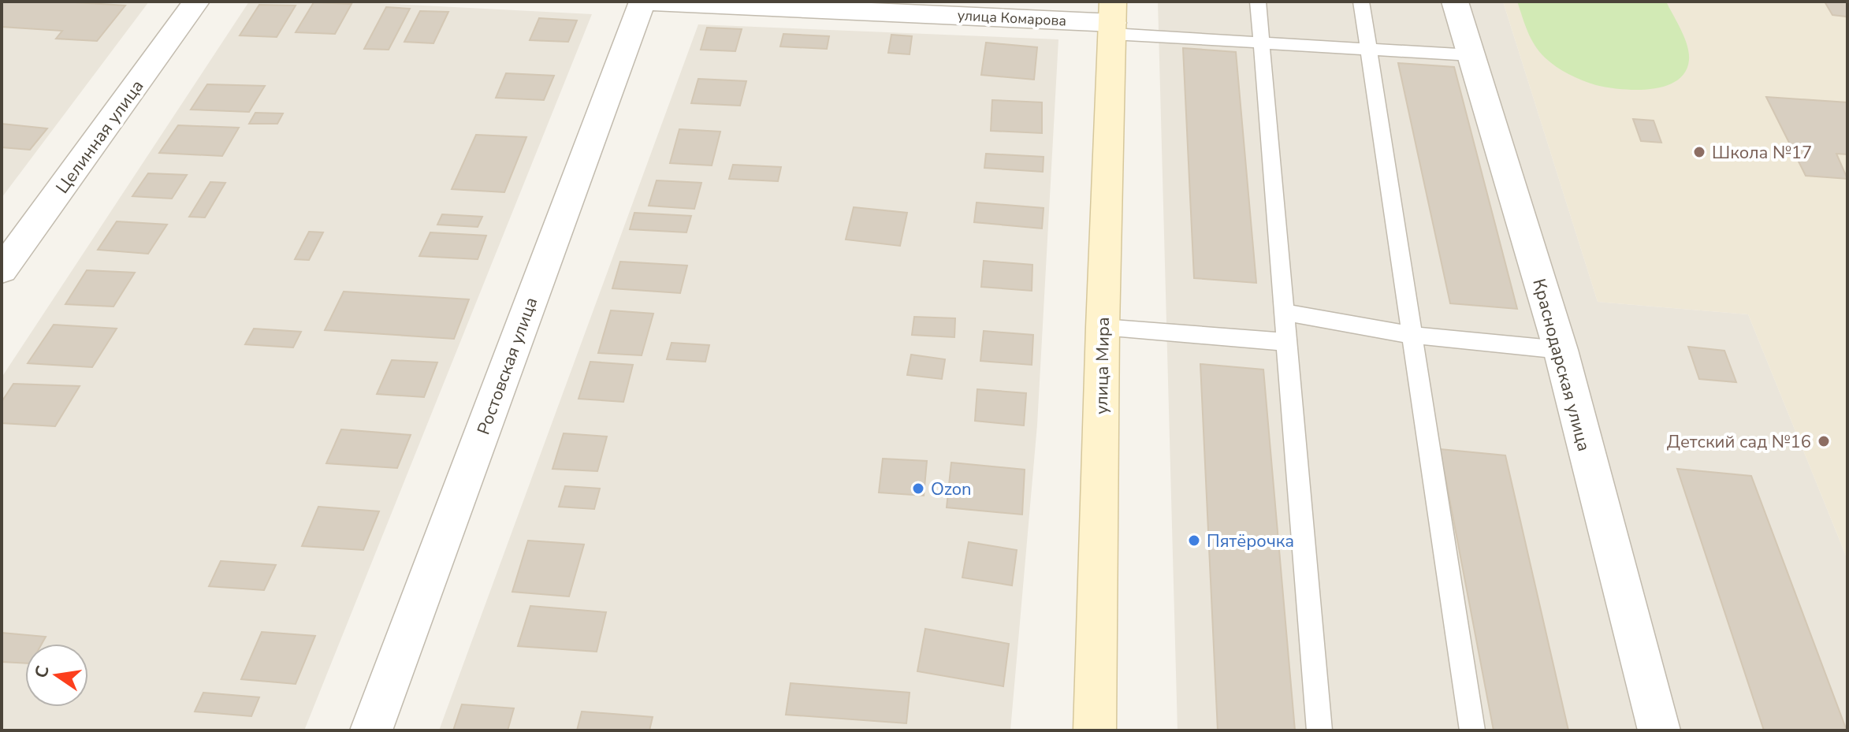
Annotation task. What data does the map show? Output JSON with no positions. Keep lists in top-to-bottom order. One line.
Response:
{"streets":{"main road":["улица Мира"],"street":["улица Комарова","Целинная улица","Краснодарская улица","Ростовская улица"]},"crossings":[["улица Комарова","Ростовская улица"],["улица Комарова","улица Мира"]],"places":["Школа №17","Детский сад №16","Ozon","Пятёрочка"],"north":"left"}
